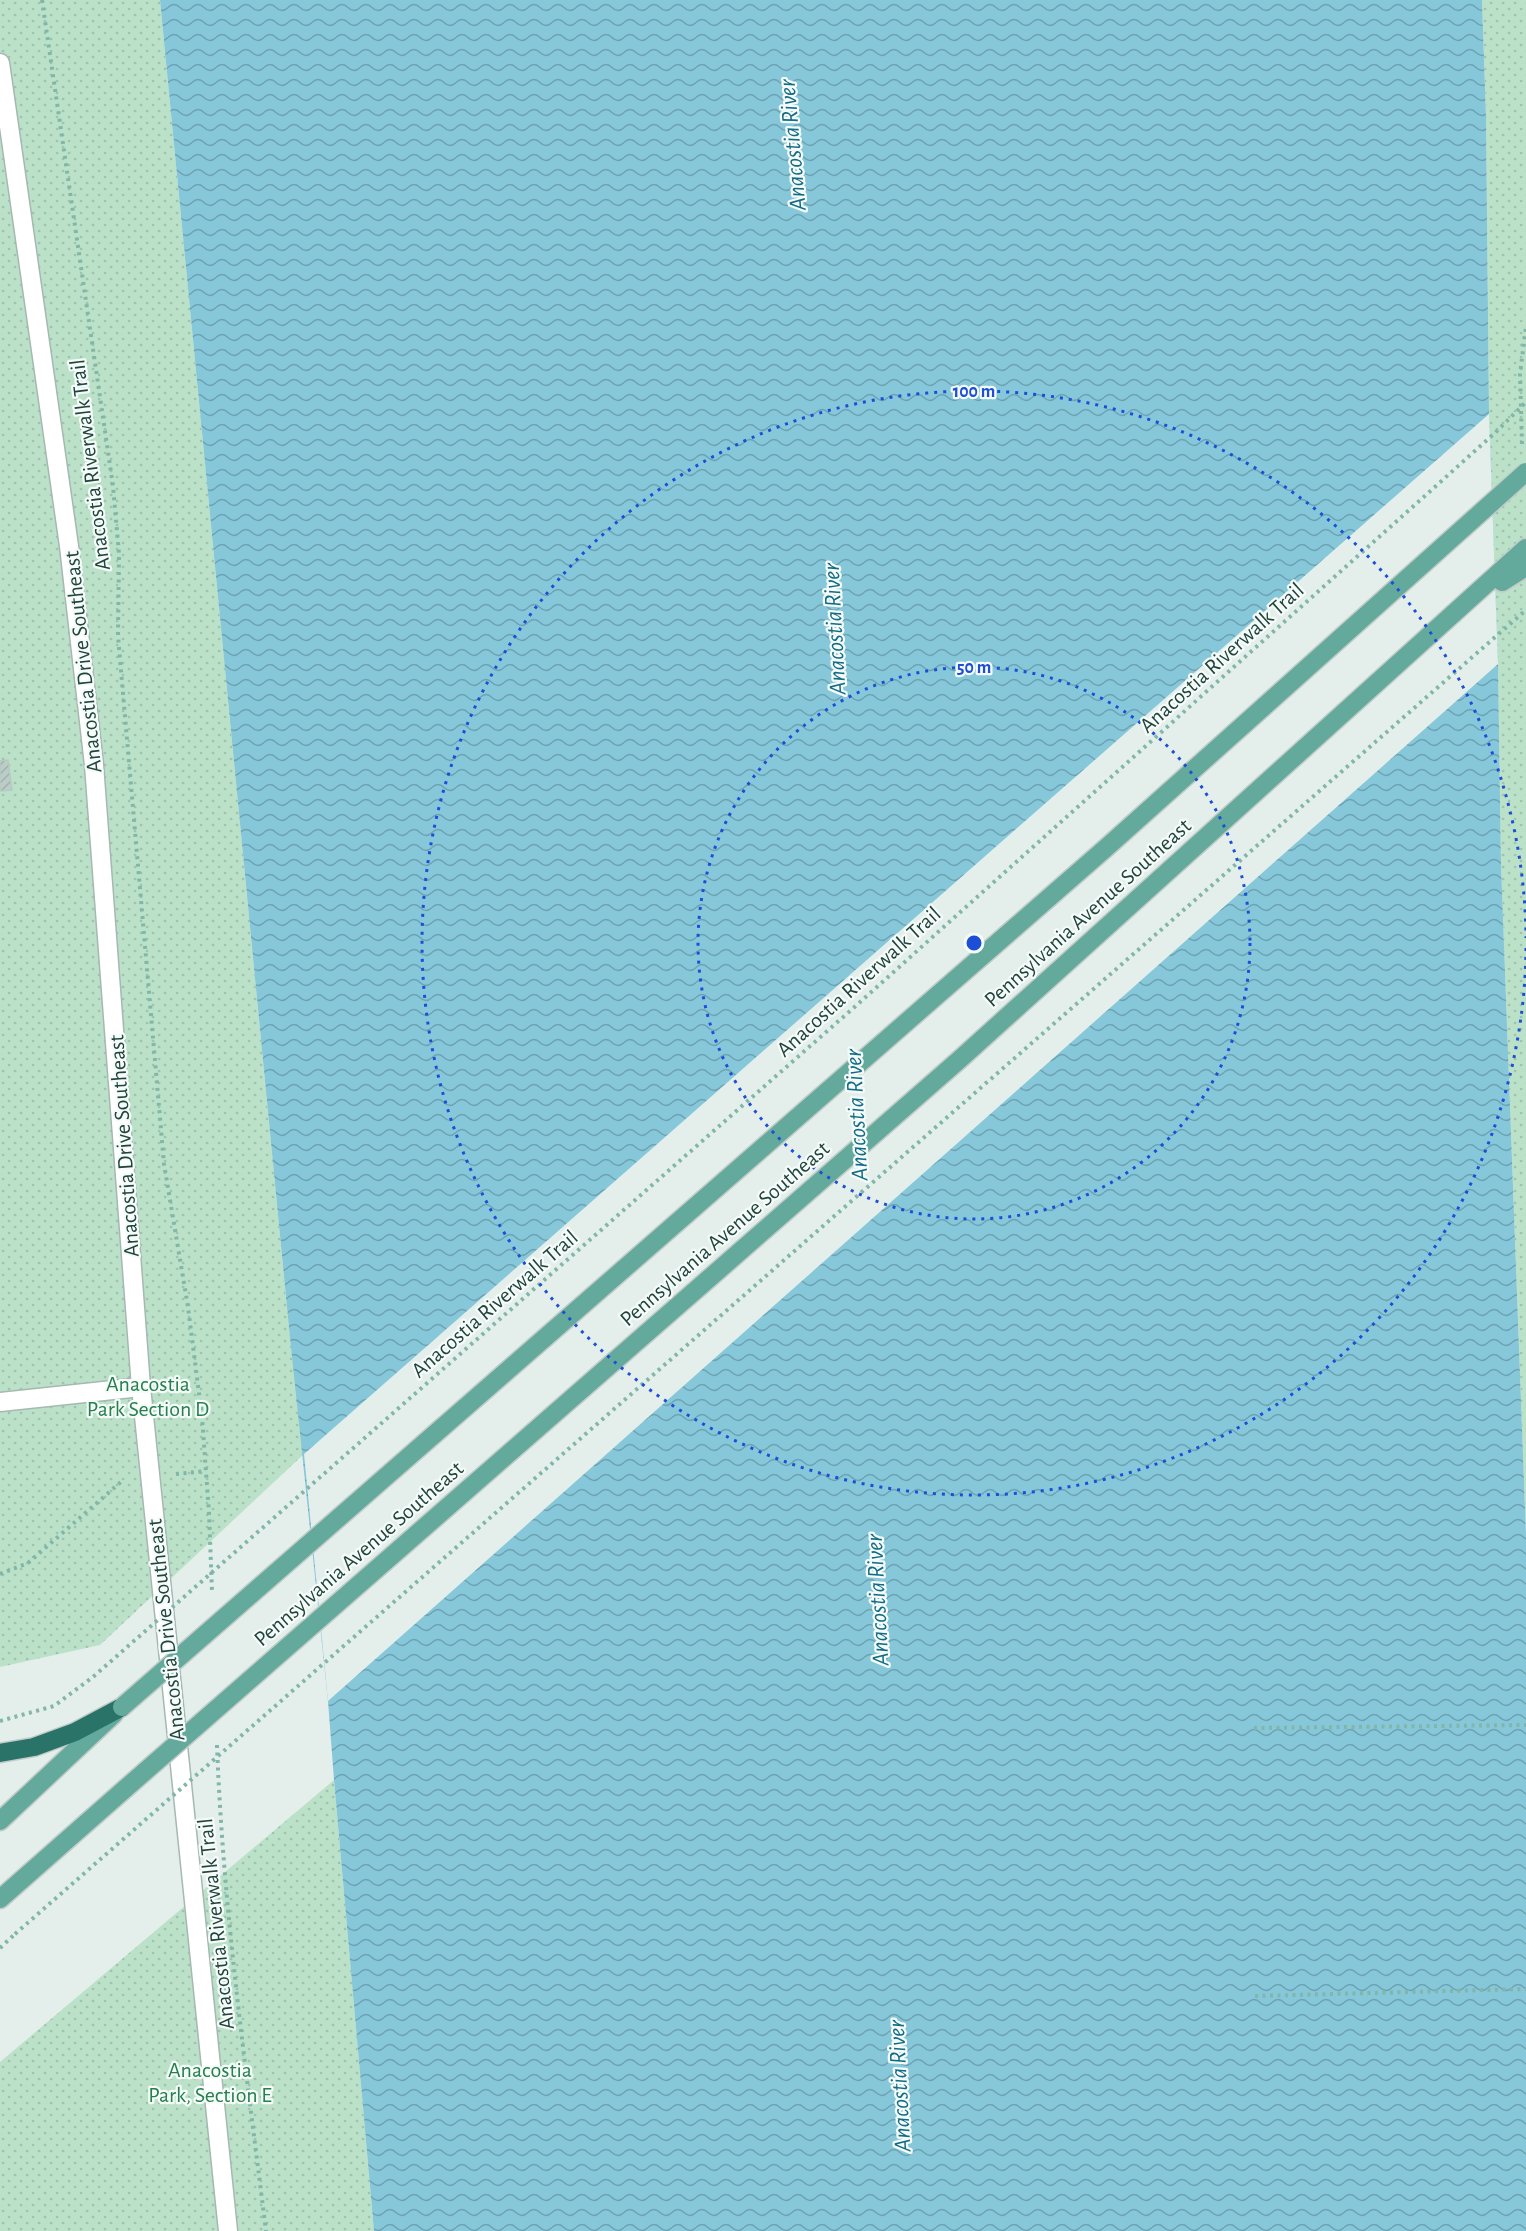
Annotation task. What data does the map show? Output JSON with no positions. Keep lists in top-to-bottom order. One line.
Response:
{"streets":{"main road":["Pennsylvania Avenue Southeast"],"street":["Anacostia Drive Southeast"],"path":["Anacostia Riverwalk Trail"]},"water":["Anacostia River"],"parks":["Anacostia Park Section D","Anacostia Park, Section E"],"rings":["100 m","50 m"]}
